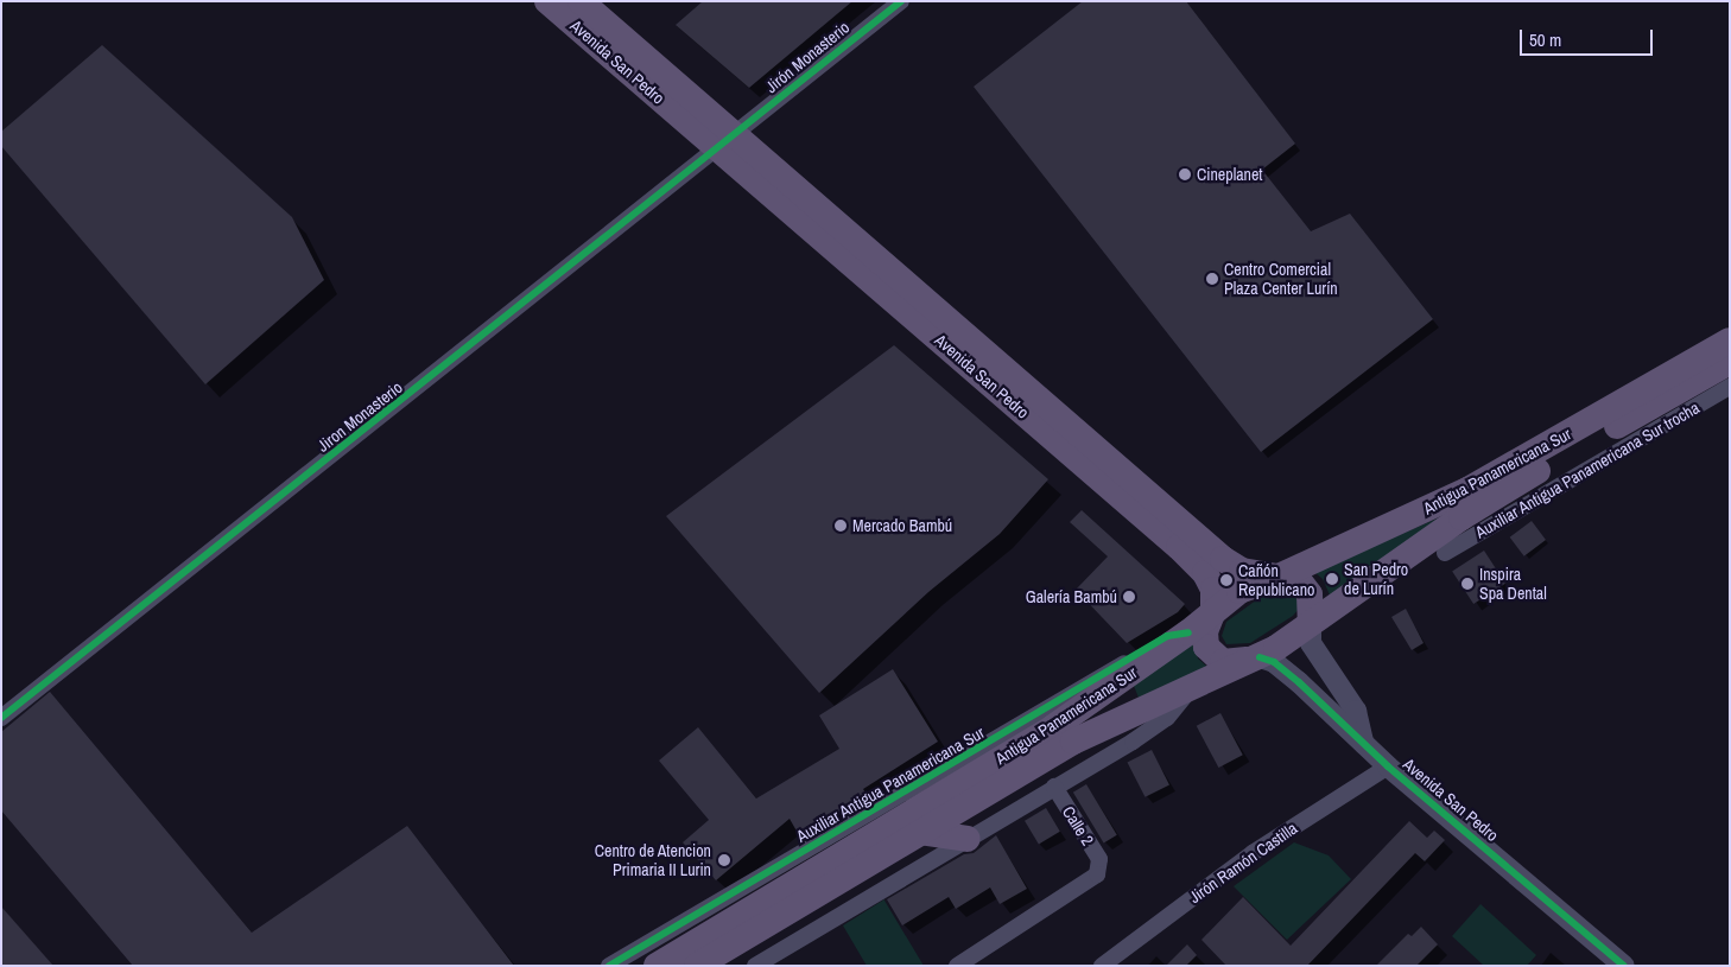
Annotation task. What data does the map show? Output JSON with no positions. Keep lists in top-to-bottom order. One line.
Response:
{"streets":{"main road":["Avenida San Pedro","Antigua Panamericana Sur"],"street":["Jirón Monasterio","Jiron Monasterio","Auxiliar Antigua Panamericana Sur trocha","Auxiliar Antigua Panamericana Sur","Calle 2","Jirón Ramón Castilla"]},"crossings":[["Jirón Monasterio","Avenida San Pedro"],["Jirón Monasterio","Jiron Monasterio"],["Avenida San Pedro","Jiron Monasterio"],["Avenida San Pedro","Antigua Panamericana Sur"],["Avenida San Pedro","Jirón Ramón Castilla"],["Antigua Panamericana Sur","Auxiliar Antigua Panamericana Sur"]],"places":["Cineplanet","Centro Comercial Plaza Center Lurín","Mercado Bambú","San Pedro de Lurín","Cañón Republicano","Inspira Spa Dental","Galería Bambú","Centro de Atencion Primaria II Lurin"],"scale_bar":"50 m"}
